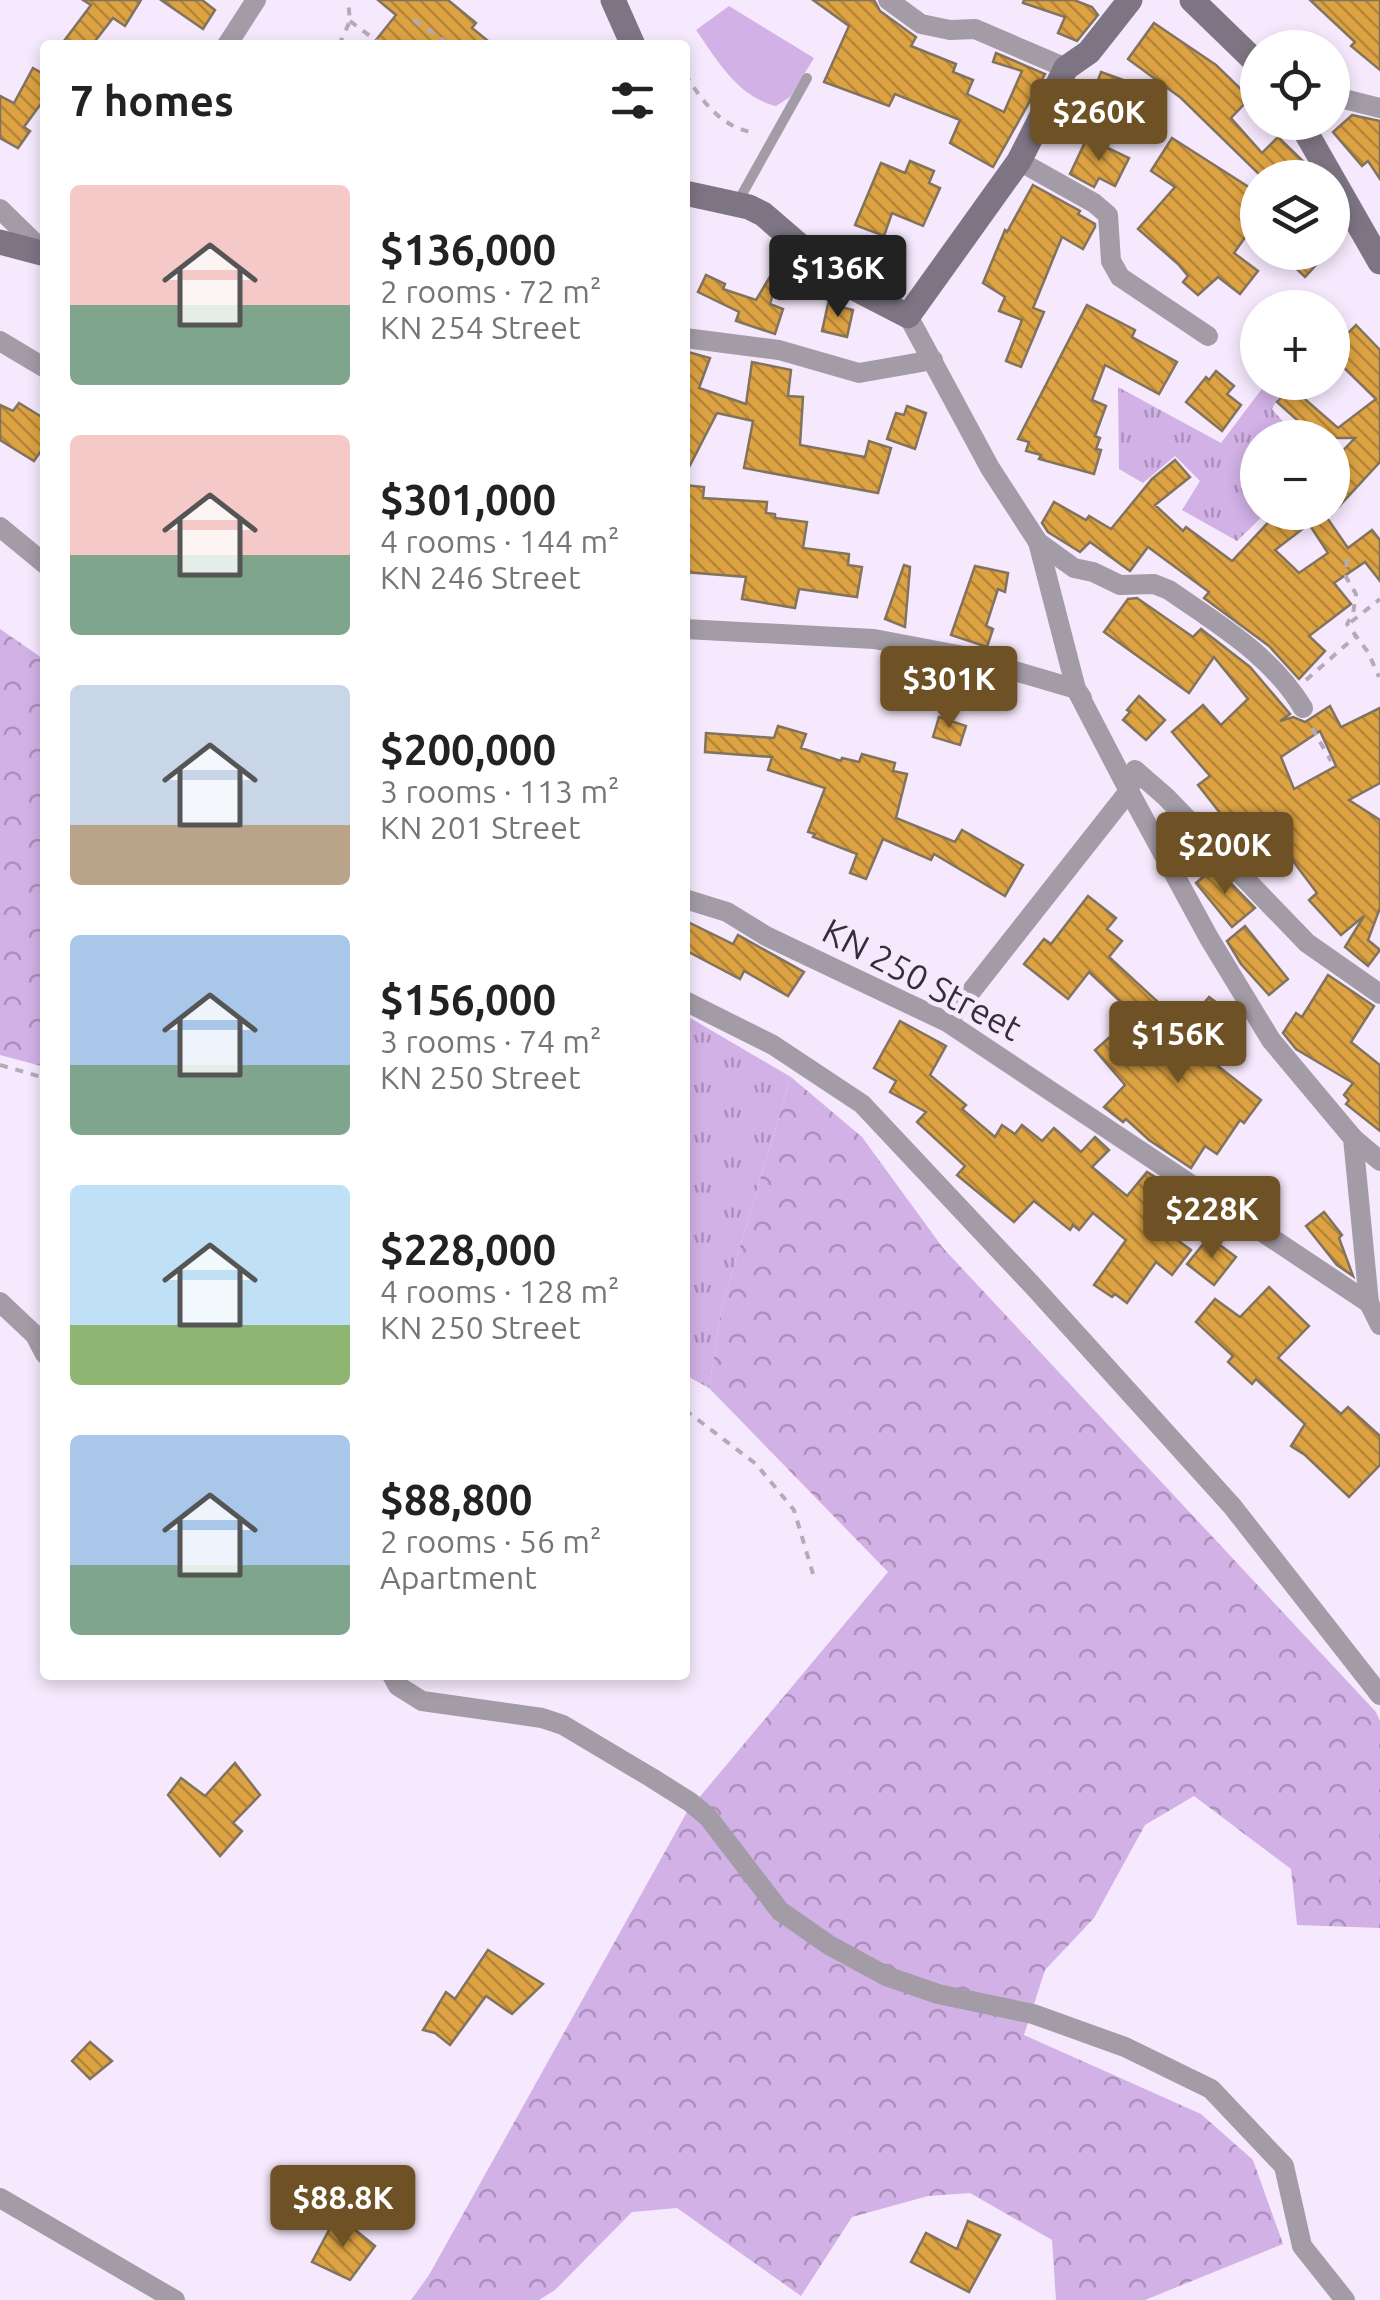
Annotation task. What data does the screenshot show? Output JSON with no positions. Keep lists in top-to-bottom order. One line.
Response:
{"streets":{"street":["KN 250 Street"]},"page":{"map_buttons":["+","−"],"heading":"7 homes","price":["$260K","$136K","$301K","$200K","$156K","$228K","$88.8K"],"list":[{"name":"$136,000","note":"2 rooms · 72 m² · KN 254 Street"},{"name":"$301,000","note":"4 rooms · 144 m² · KN 246 Street"},{"name":"$200,000","note":"3 rooms · 113 m² · KN 201 Street"},{"name":"$156,000","note":"3 rooms · 74 m² · KN 250 Street"},{"name":"$228,000","note":"4 rooms · 128 m² · KN 250 Street"},{"name":"$88,800","note":"2 rooms · 56 m² · Apartment"}]}}
